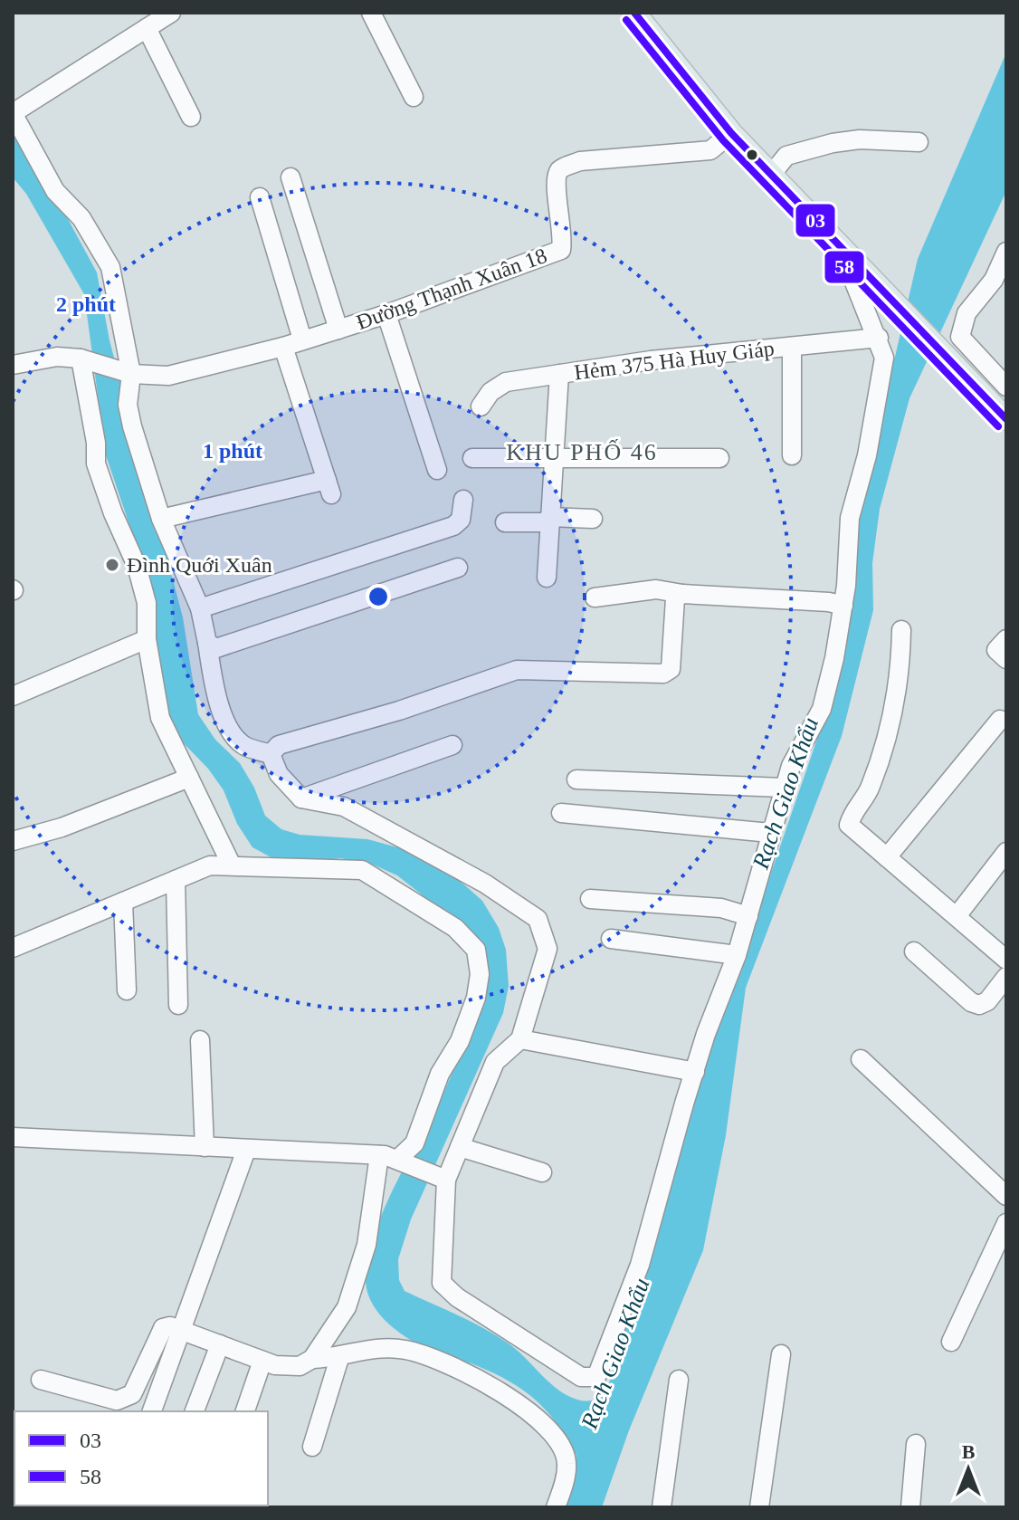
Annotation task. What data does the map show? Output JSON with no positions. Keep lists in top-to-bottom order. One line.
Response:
{"streets":{"street":["Đường Thạnh Xuân 18","Hẻm 375 Hà Huy Giáp"]},"districts":["KHU PHỐ 46"],"water":["Rạch Giao Khẩu"],"places":["Đình Quới Xuân"],"lines":["transit line 03","transit line 58"],"legend":["03","58"],"north":"top","rings":["2 phút","1 phút"]}
